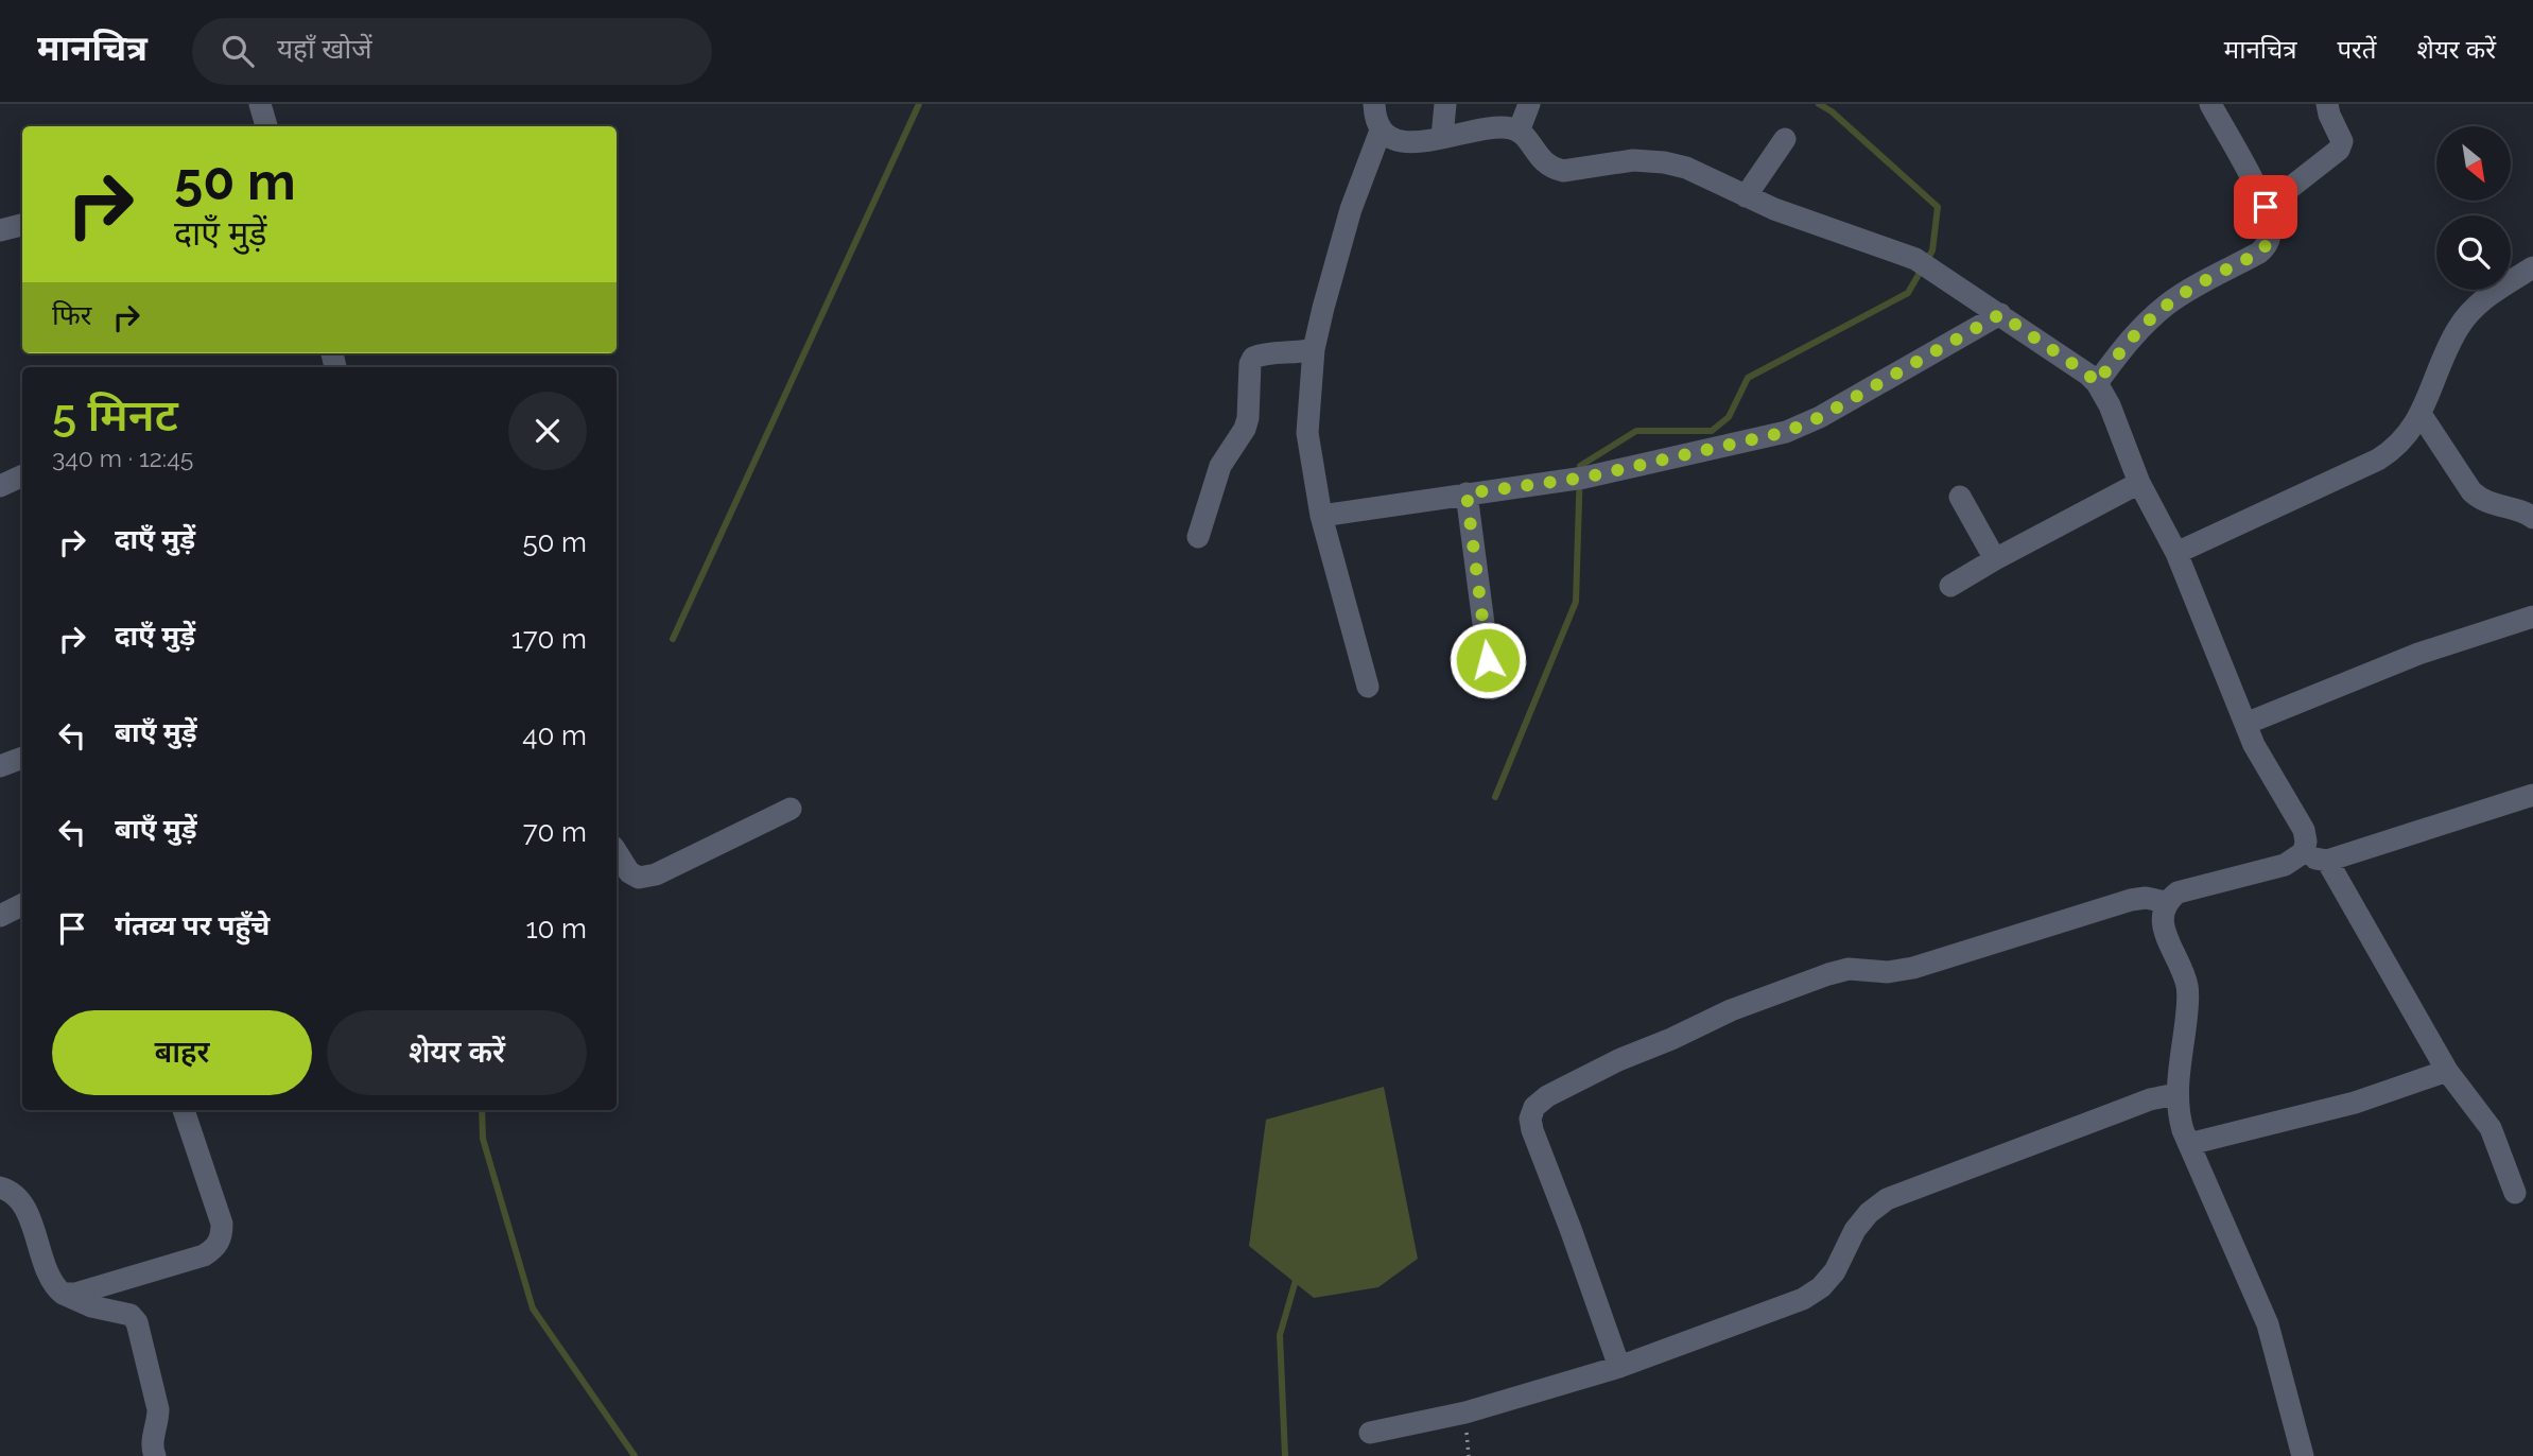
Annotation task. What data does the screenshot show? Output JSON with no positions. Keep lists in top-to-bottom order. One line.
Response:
{"north":"bottom right","page":{"header":"मानचित्र","search":"यहाँ खोजें","nav":["मानचित्र","परतें","शेयर करें"],"turn":["50 m","दाएँ मुड़ें"],"then":"फिर","heading":["5 मिनट","340 m · 12:45"],"list":[{"name":"दाएँ मुड़ें","value":"50 m"},{"name":"दाएँ मुड़ें","value":"170 m"},{"name":"बाएँ मुड़ें","value":"40 m"},{"name":"बाएँ मुड़ें","value":"70 m"},{"name":"गंतव्य पर पहुँचे","value":"10 m"}],"buttons":["बाहर","शेयर करें"]}}
